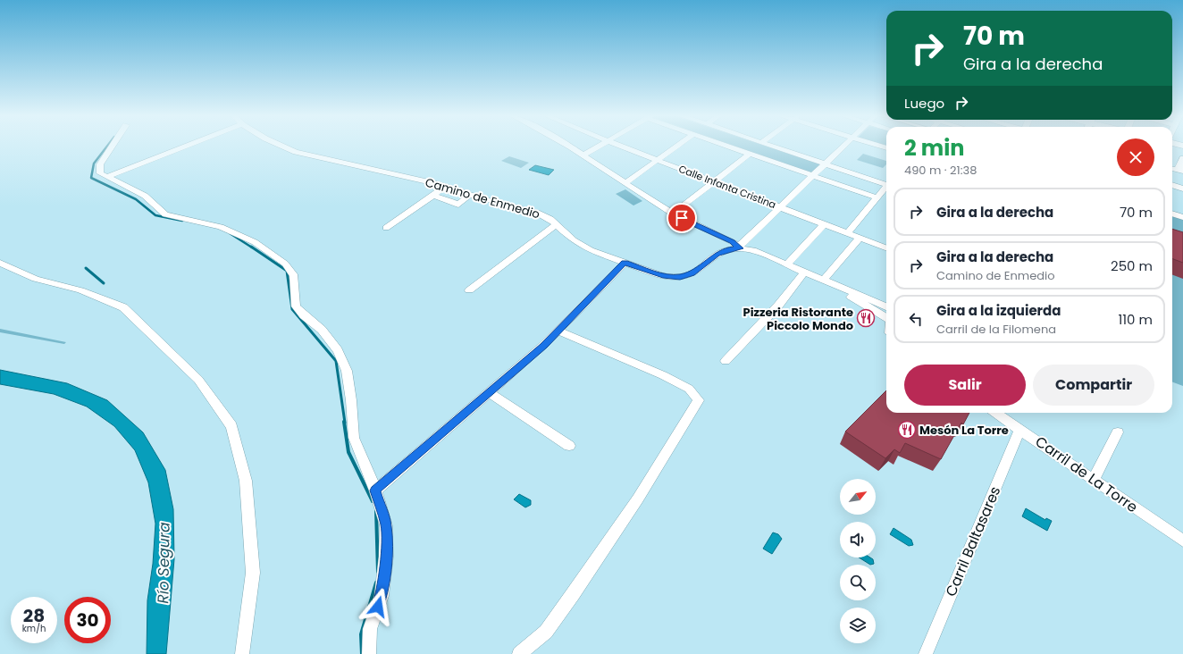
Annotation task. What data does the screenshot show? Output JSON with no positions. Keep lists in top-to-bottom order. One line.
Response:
{"streets":{"street":["Calle Infanta Cristina","Camino de Enmedio","Carril de La Torre","Carril Baltasares"]},"crossings":[["Carril de La Torre","Carril Baltasares"]],"water":["Río Segura"],"places":{"restaurant":["Pizzeria Ristorante Piccolo Mondo","Mesón La Torre"]},"north":"top right","page":{"turn":["70 m","Gira a la derecha"],"then":"Luego","heading":["2 min","490 m · 21:38"],"list":[{"name":"Gira a la derecha","value":"70 m"},{"name":"Gira a la derecha","note":"Camino de Enmedio","value":"250 m"},{"name":"Gira a la izquierda","note":"Carril de la Filomena","value":"110 m"}],"buttons":["Salir","Compartir"],"speed":"28 km/h","limit":"30"}}
